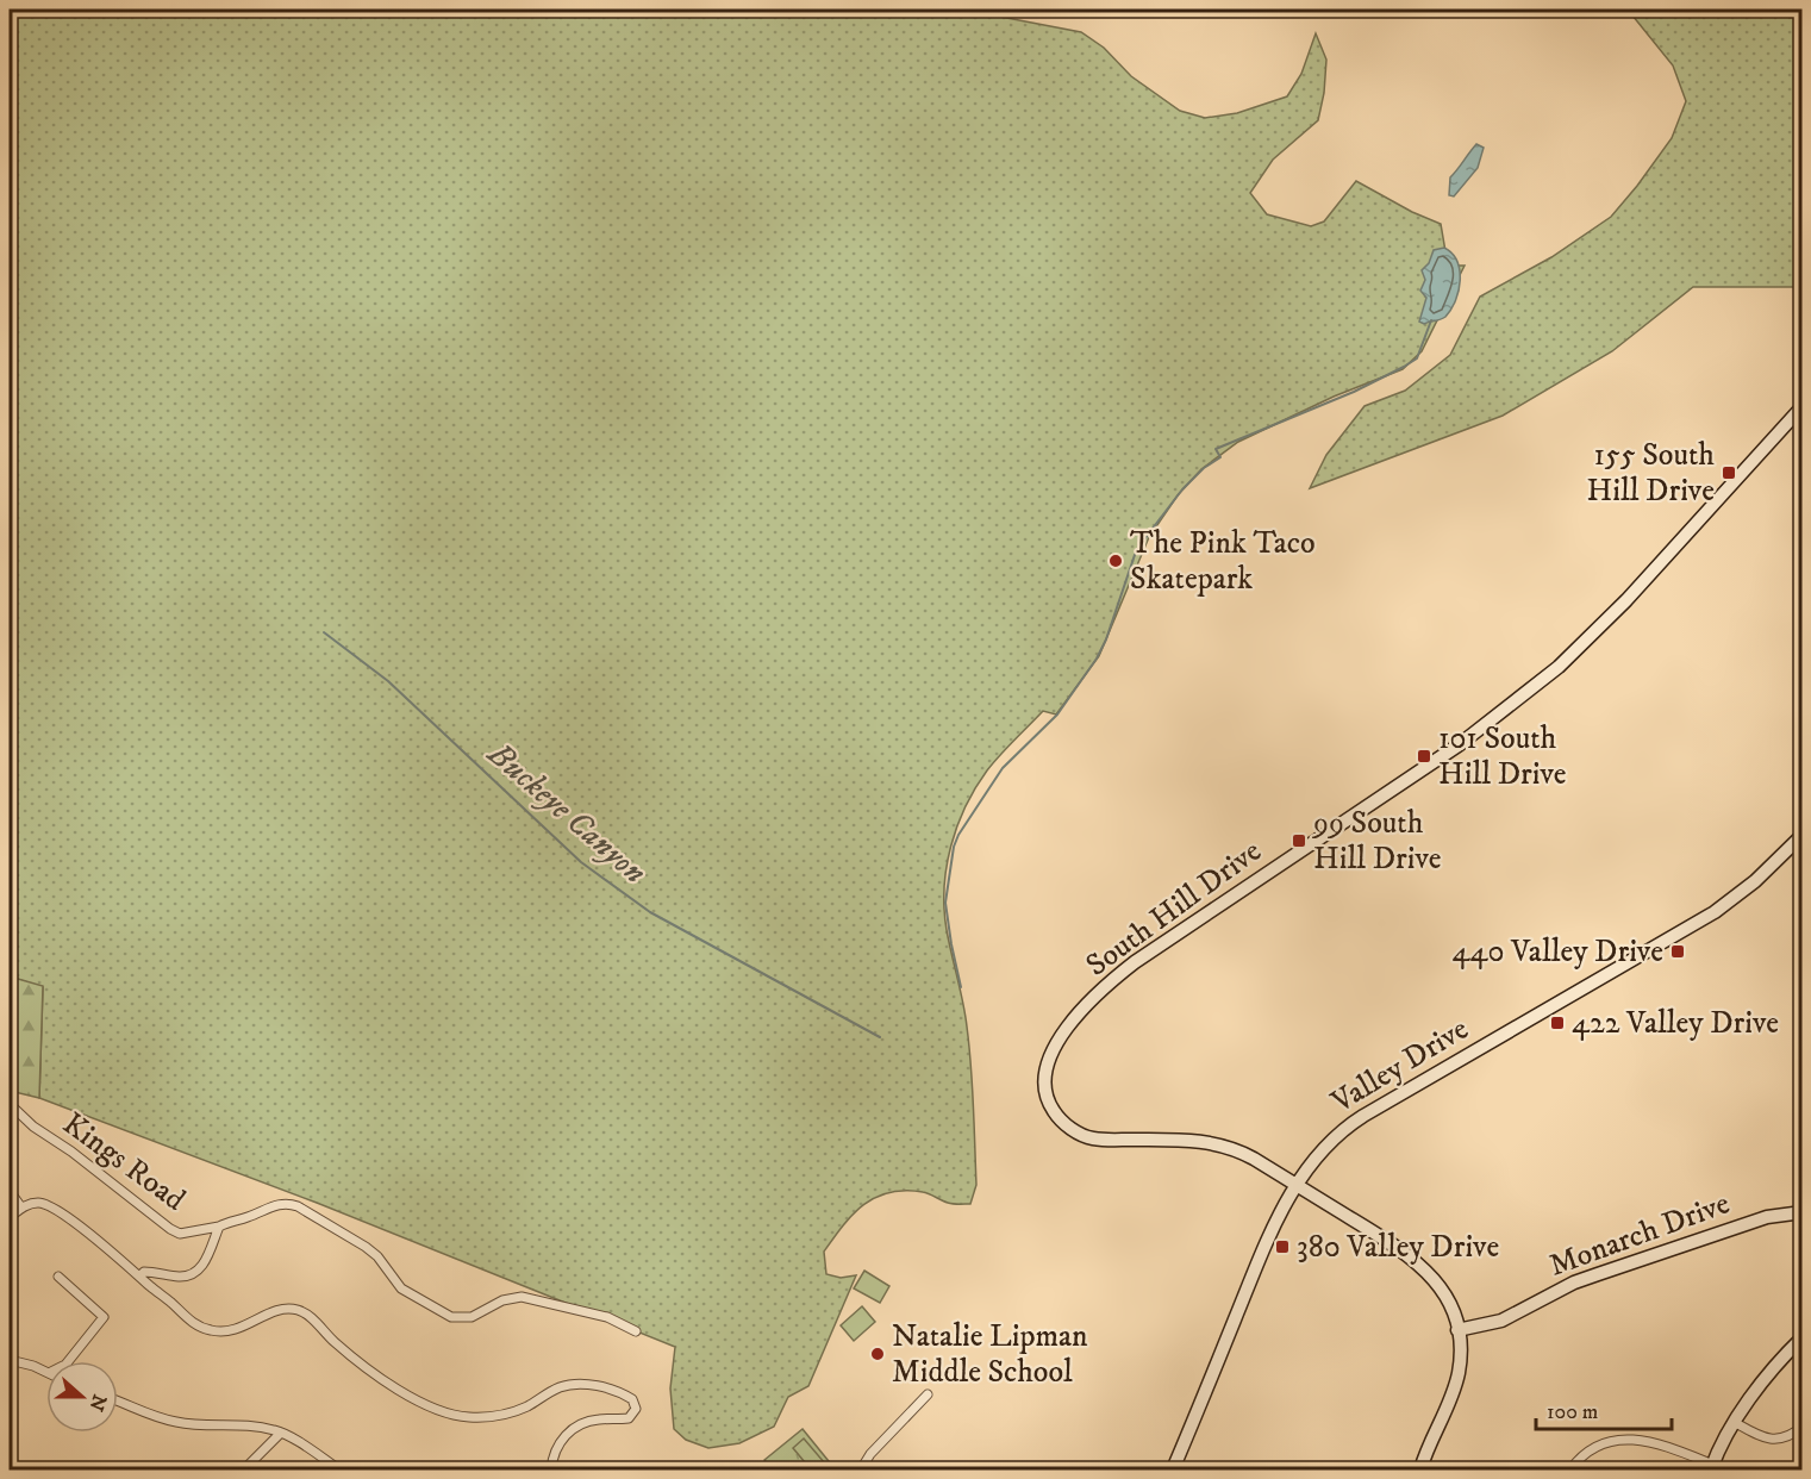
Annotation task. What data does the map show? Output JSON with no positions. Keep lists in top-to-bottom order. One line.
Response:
{"streets":{"street":["South Hill Drive","Valley Drive","Kings Road","Monarch Drive"]},"crossings":[["South Hill Drive","Valley Drive"],["South Hill Drive","Monarch Drive"]],"water":["Buckeye Canyon"],"places":{"transit":["155 South Hill Drive","101 South Hill Drive","99 South Hill Drive","440 Valley Drive","422 Valley Drive","380 Valley Drive"],"other":["The Pink Taco Skatepark","Natalie Lipman Middle School"]},"scale_bar":"100 m","north":"right"}
